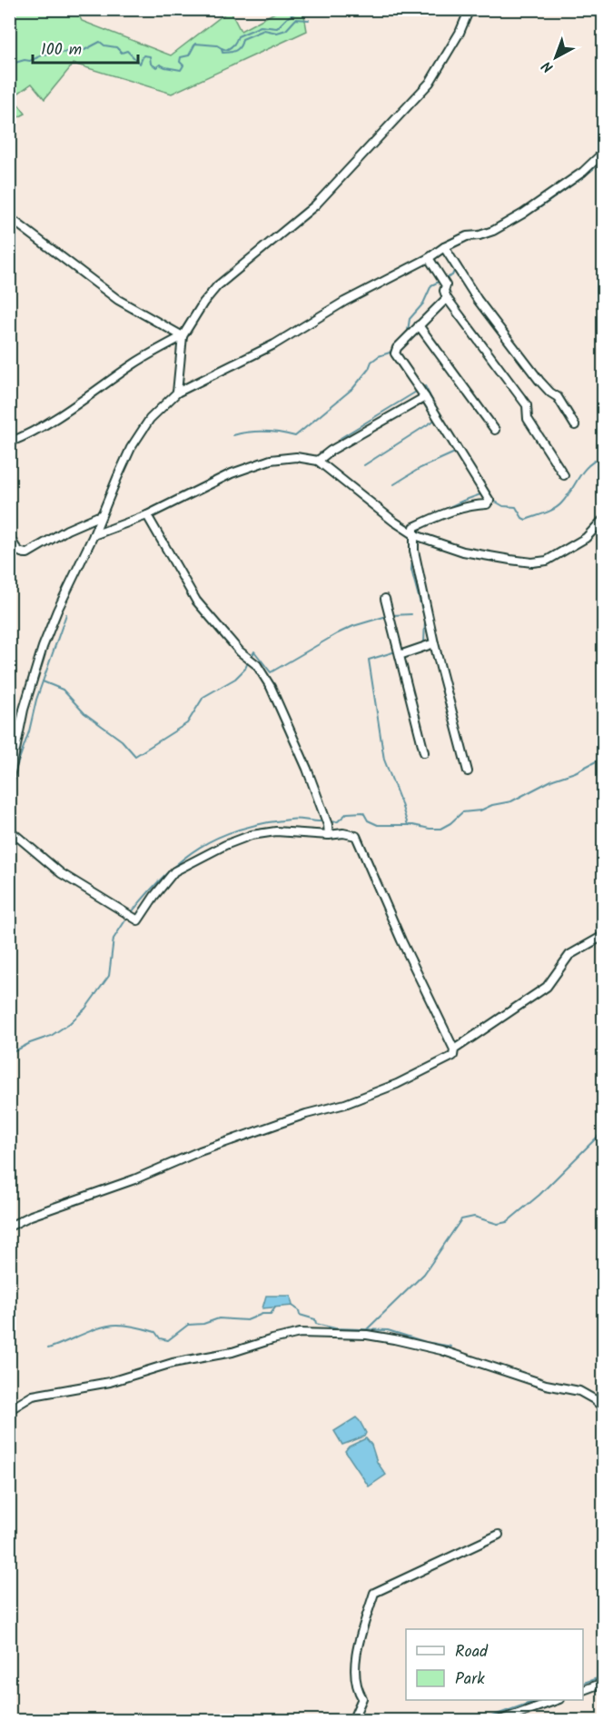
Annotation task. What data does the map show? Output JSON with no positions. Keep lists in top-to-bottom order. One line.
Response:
{"legend":["Road","Park"],"scale_bar":"100 m","north":"bottom left"}
